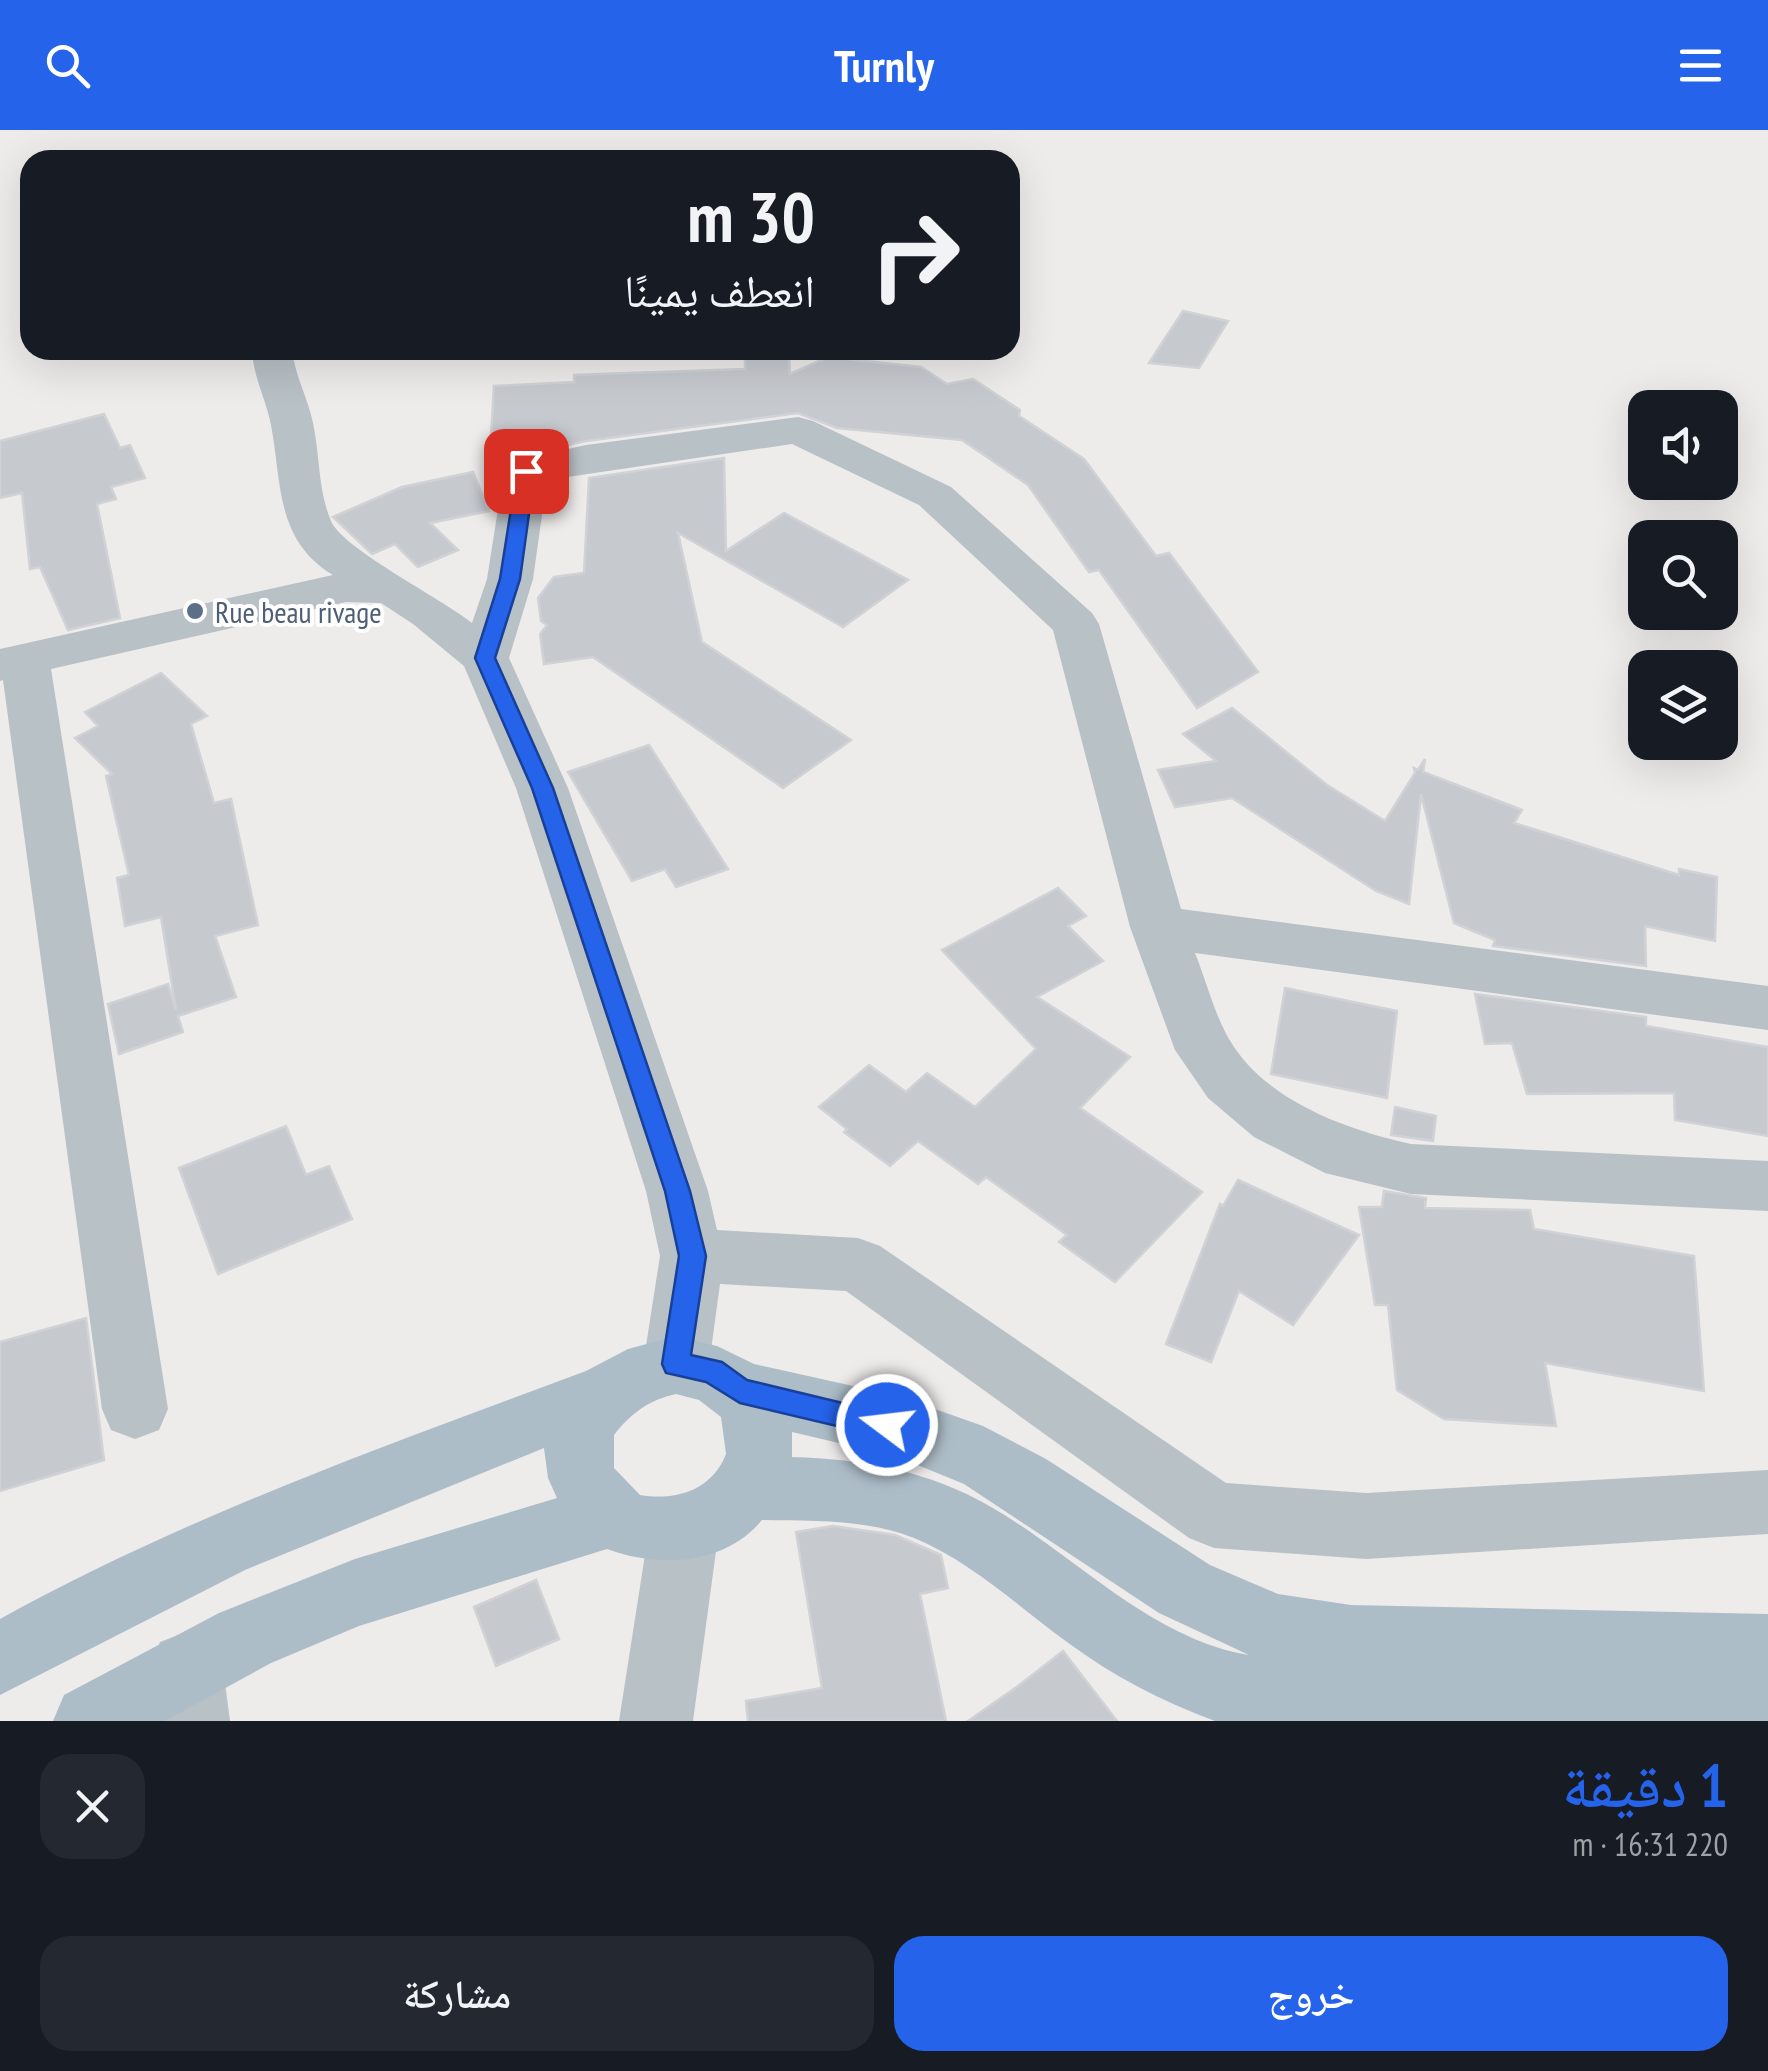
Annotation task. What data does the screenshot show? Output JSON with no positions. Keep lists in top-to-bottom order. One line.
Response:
{"places":["Rue beau rivage"],"page":{"header":"Turnly","turn":["30 m","انعطف يمينًا"],"heading":["1 دقيقة","220 m · 16:31"],"buttons":["خروج","مشاركة"]}}
